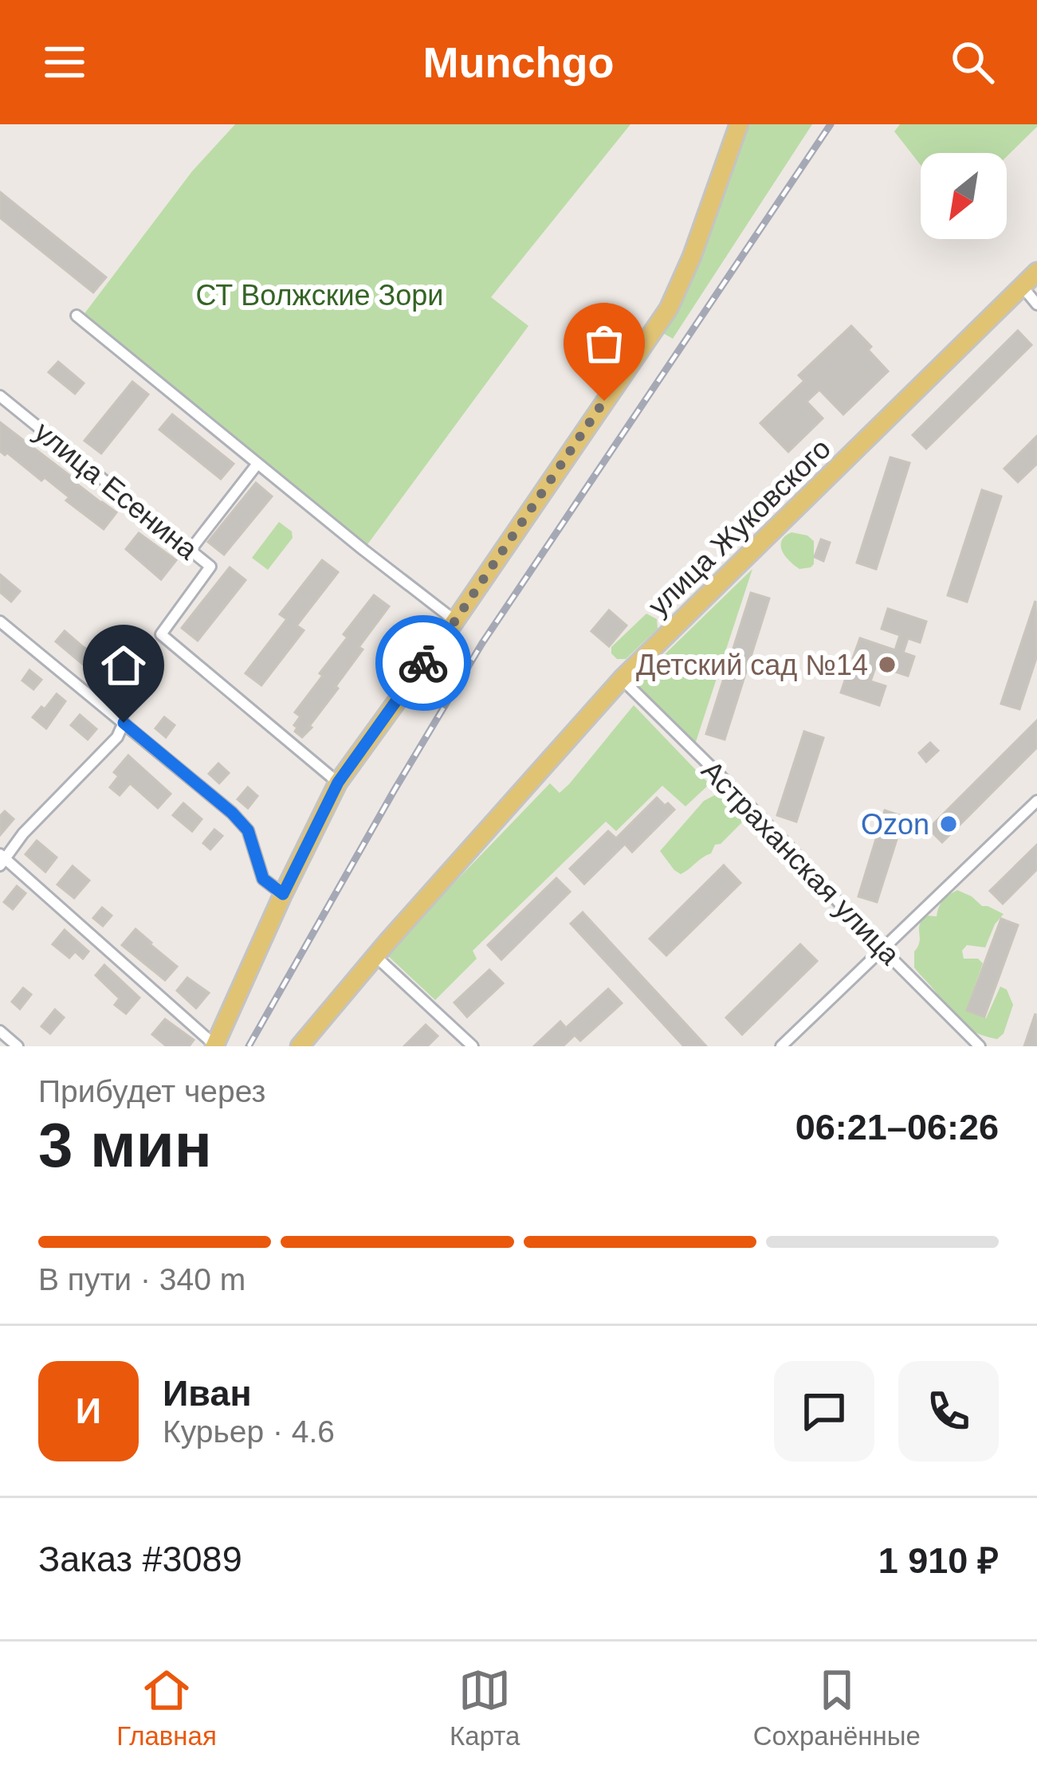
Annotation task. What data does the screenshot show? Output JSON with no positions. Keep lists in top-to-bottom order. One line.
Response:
{"streets":{"main road":["улица Жуковского"],"street":["улица Есенина","Астраханская улица"]},"crossings":[["улица Жуковского","Астраханская улица"]],"parks":["СТ Волжские Зори"],"places":["Детский сад №14","Ozon"],"north":"bottom left","page":{"header":"Munchgo","heading":["3 мин","Прибудет через","06:21–06:26"],"panel":["Иван","Курьер · 4.6","Заказ #3089","1 910 ₽"],"bar":"В пути · 340 m","round":"И","tabs":["Главная","Карта","Сохранённые"]}}
